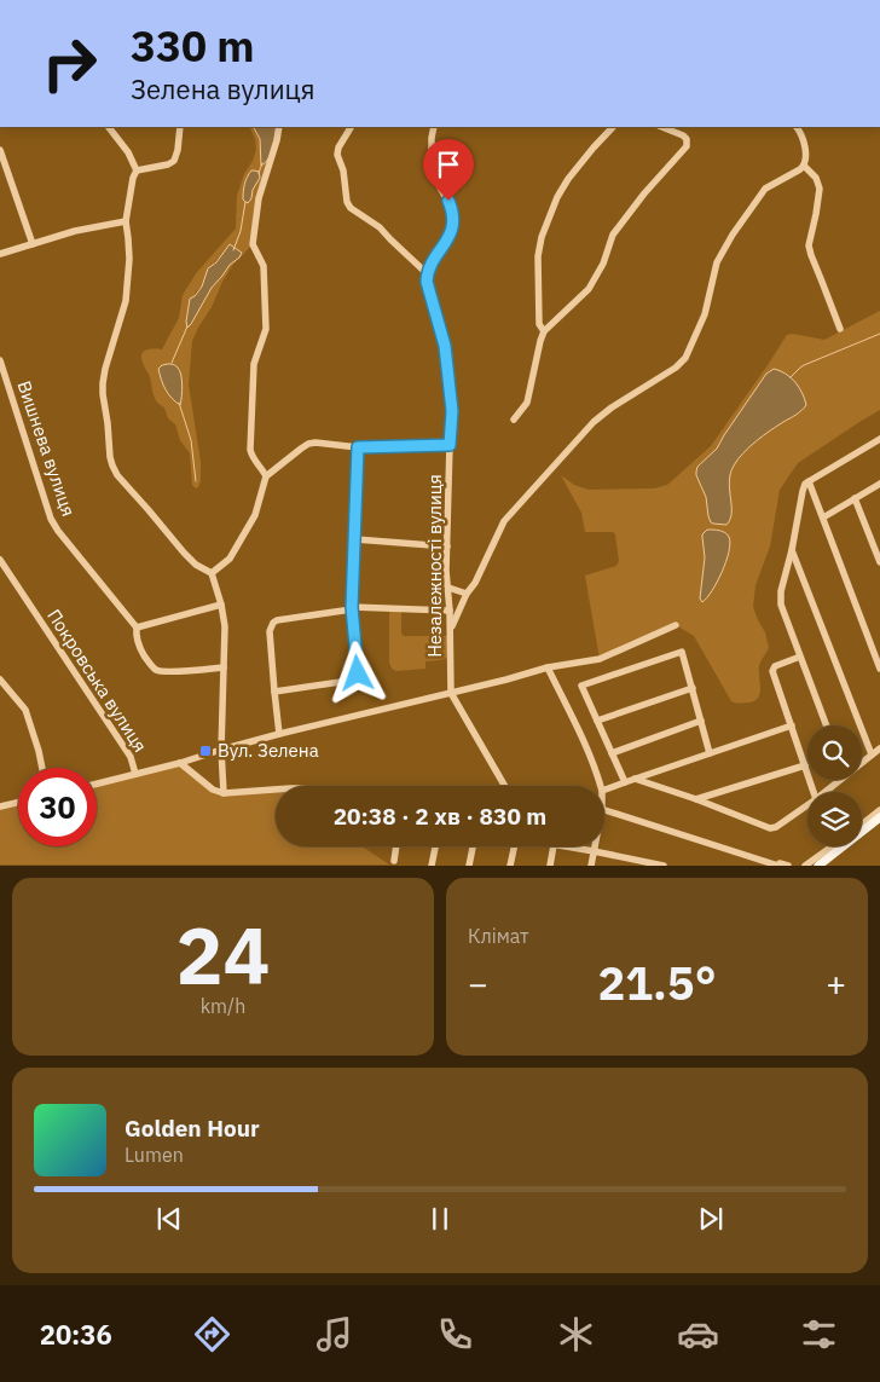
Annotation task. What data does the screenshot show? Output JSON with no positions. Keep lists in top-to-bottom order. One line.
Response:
{"streets":{"street":["Вишнева вулиця","Незалежності вулиця","Покровська вулиця"]},"places":{"transit":["Вул. Зелена"]},"page":{"turn":["330 m","Зелена вулиця"],"limit":"30","trip":"20:38 · 2 хв · 830 m","tile":[["24","km/h"],"Клімат"],"heat":["−","21.5°","+"],"song":["Golden Hour","Lumen"],"tabs":"20:36"}}
